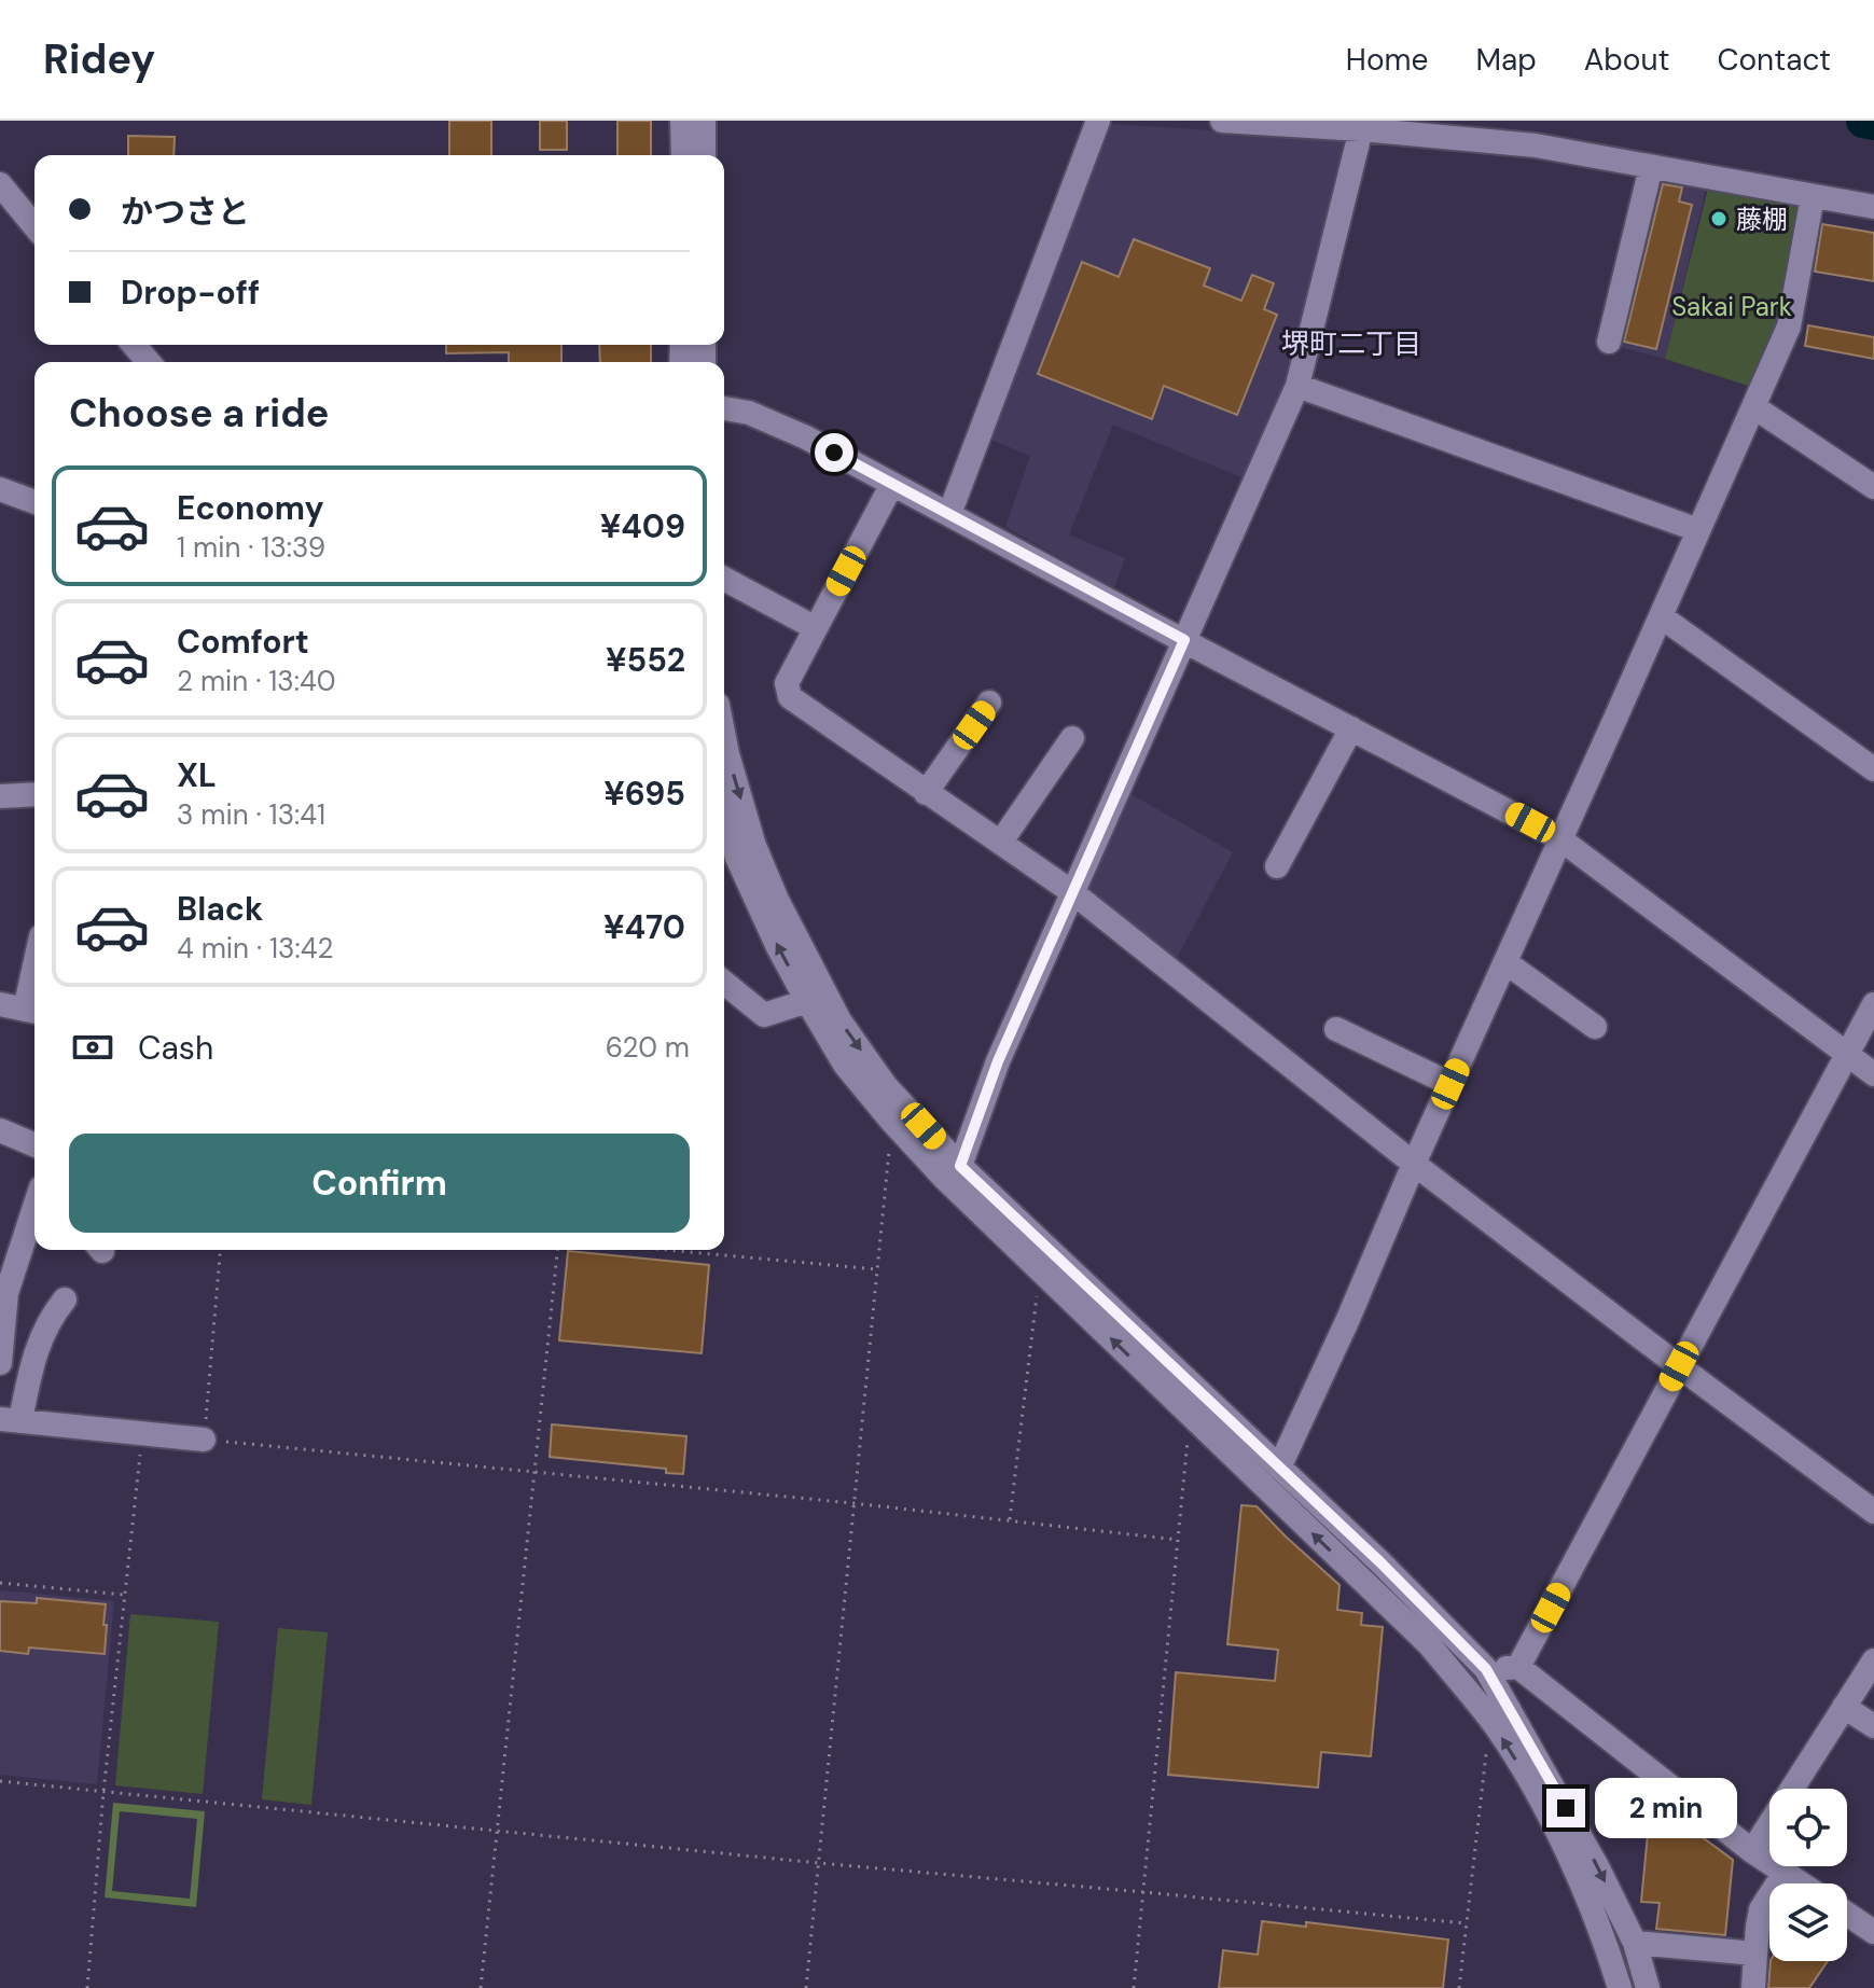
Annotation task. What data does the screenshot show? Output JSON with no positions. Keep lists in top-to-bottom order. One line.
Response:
{"districts":["堺町二丁目"],"parks":["Sakai Park"],"places":["藤棚"],"page":{"header":"Ridey","nav":["Home","Map","About","Contact"],"banner":["かつさと","Drop-off"],"heading":"Choose a ride","list":[{"name":"Economy","note":"1 min · 13:39","value":"¥409"},{"name":"Comfort","note":"2 min · 13:40","value":"¥552"},{"name":"XL","note":"3 min · 13:41","value":"¥695"},{"name":"Black","note":"4 min · 13:42","value":"¥470"}],"pay":["Cash","620 m"],"buttons":"Confirm","bubble":"2 min"}}
